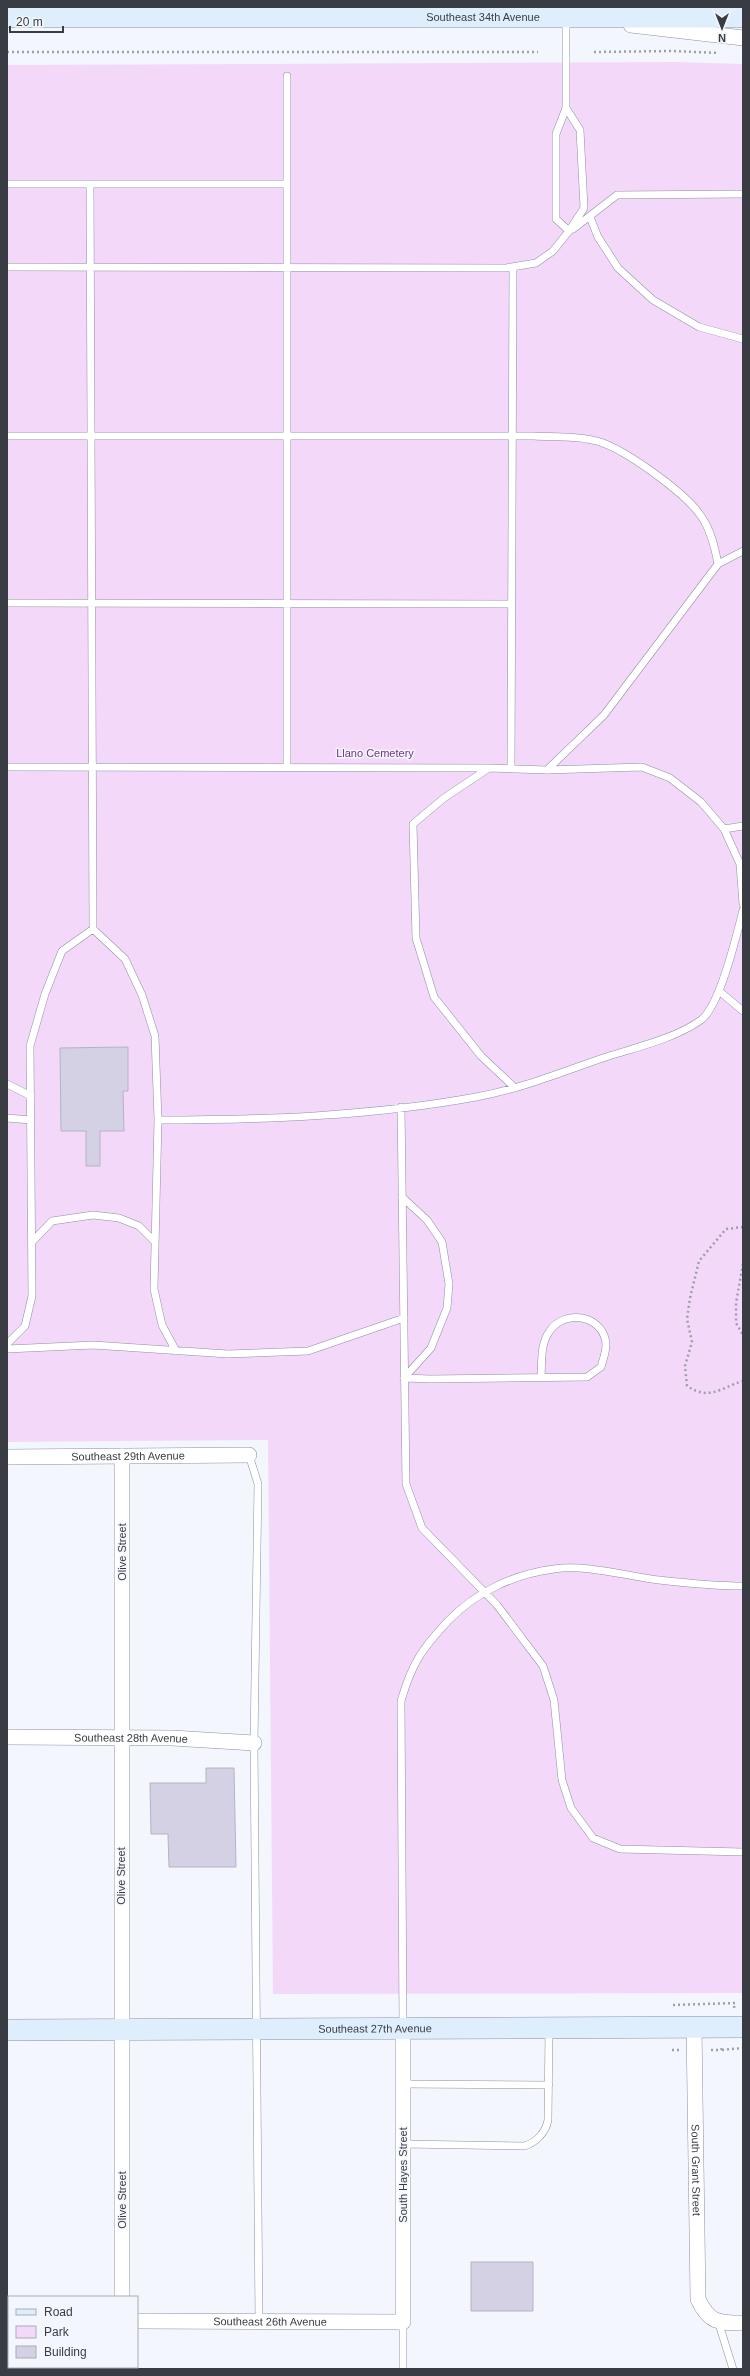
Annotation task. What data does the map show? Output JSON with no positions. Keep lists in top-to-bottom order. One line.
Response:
{"streets":{"main road":["Southeast 34th Avenue","Southeast 27th Avenue"],"street":["Southeast 29th Avenue","Olive Street","Southeast 28th Avenue","South Grant Street","South Hayes Street","Southeast 26th Avenue"]},"crossings":[["Southeast 29th Avenue","Olive Street"],["Olive Street","Southeast 28th Avenue"],["Olive Street","Southeast 27th Avenue"],["Southeast 27th Avenue","South Grant Street"],["Southeast 27th Avenue","South Hayes Street"],["South Hayes Street","Southeast 26th Avenue"]],"parks":["Llano Cemetery"],"legend":["Road","Park","Building"],"scale_bar":"20 m","north":"bottom"}
